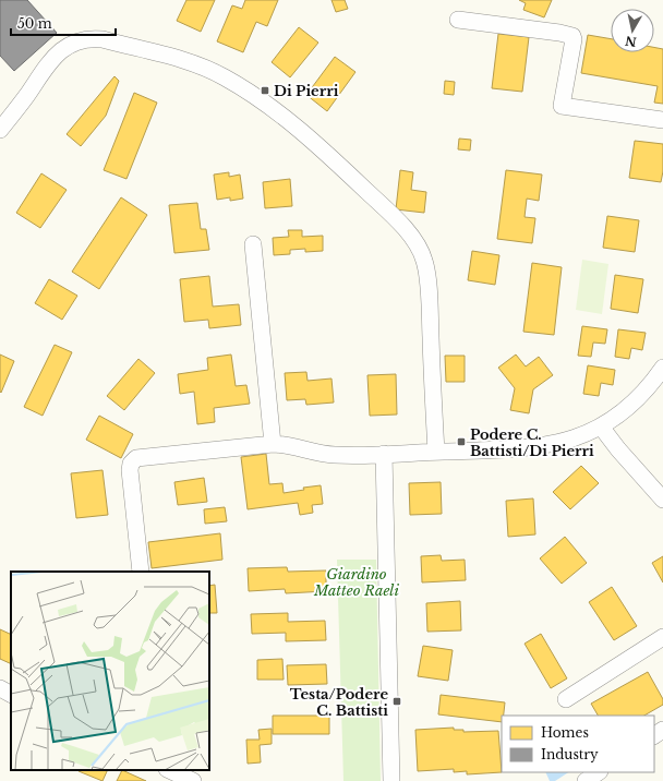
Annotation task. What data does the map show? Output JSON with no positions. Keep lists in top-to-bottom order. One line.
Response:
{"parks":["Giardino Matteo Raeli"],"places":{"transit":["Di Pierri","Podere C. Battisti/Di Pierri","Testa/Podere C. Battisti"]},"legend":["Homes","Industry"],"scale_bar":"50 m","north":"bottom"}
